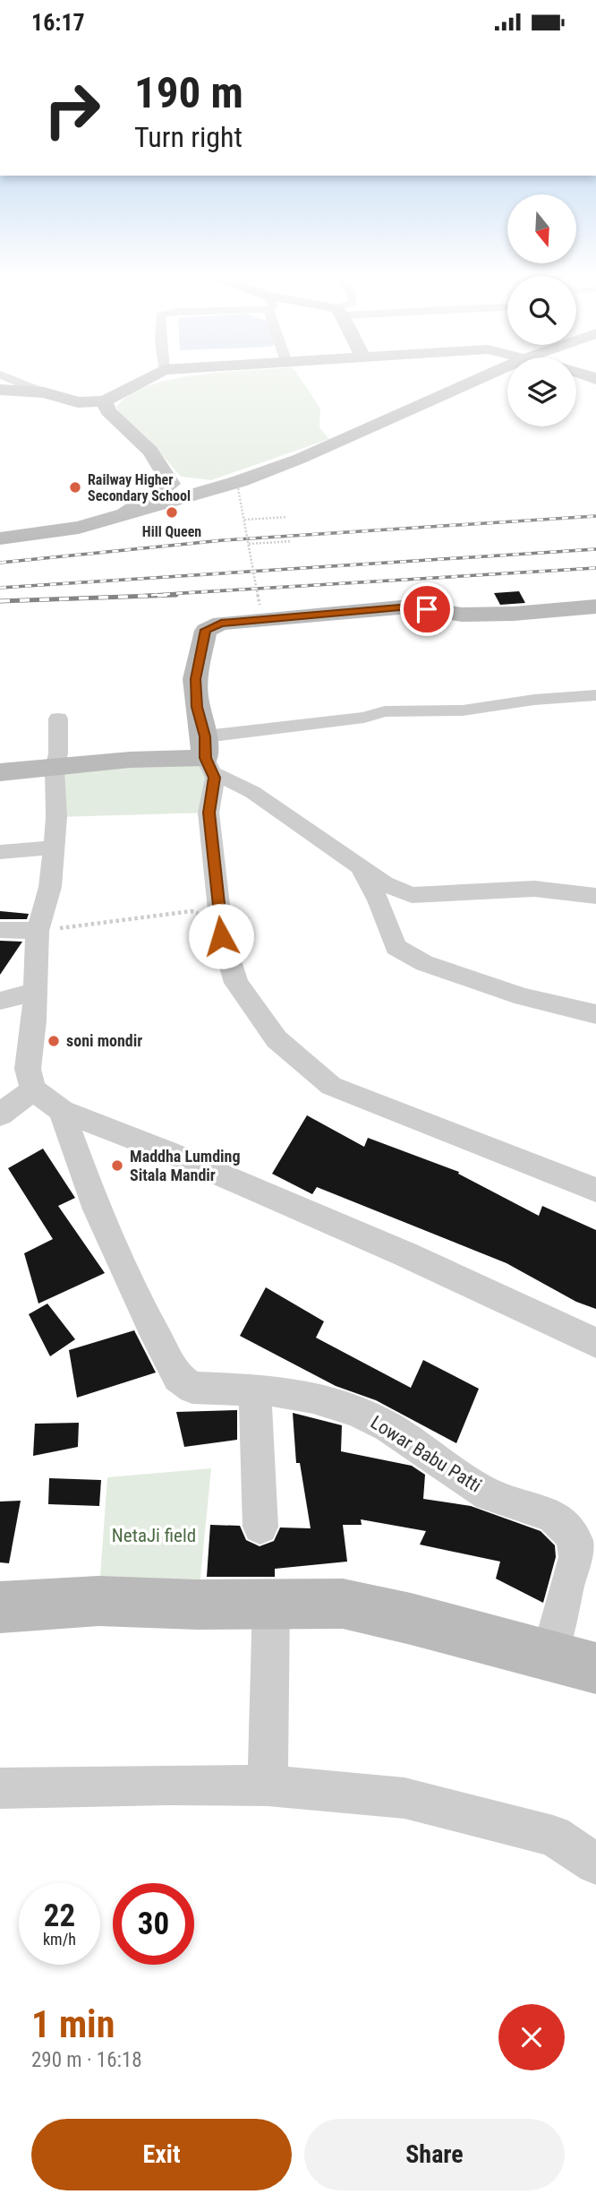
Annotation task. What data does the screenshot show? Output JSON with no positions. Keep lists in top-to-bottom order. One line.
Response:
{"streets":{"street":["Lowar Babu Patti"]},"parks":["NetaJi field"],"places":["Railway Higher Secondary School","Hill Queen","soni mondir","Maddha Lumding Sitala Mandir"],"north":"bottom","page":{"status":"16:17","turn":["190 m","Turn right"],"speed":"22 km/h","limit":"30","heading":["1 min","290 m · 16:18"],"buttons":["Exit","Share"]}}
